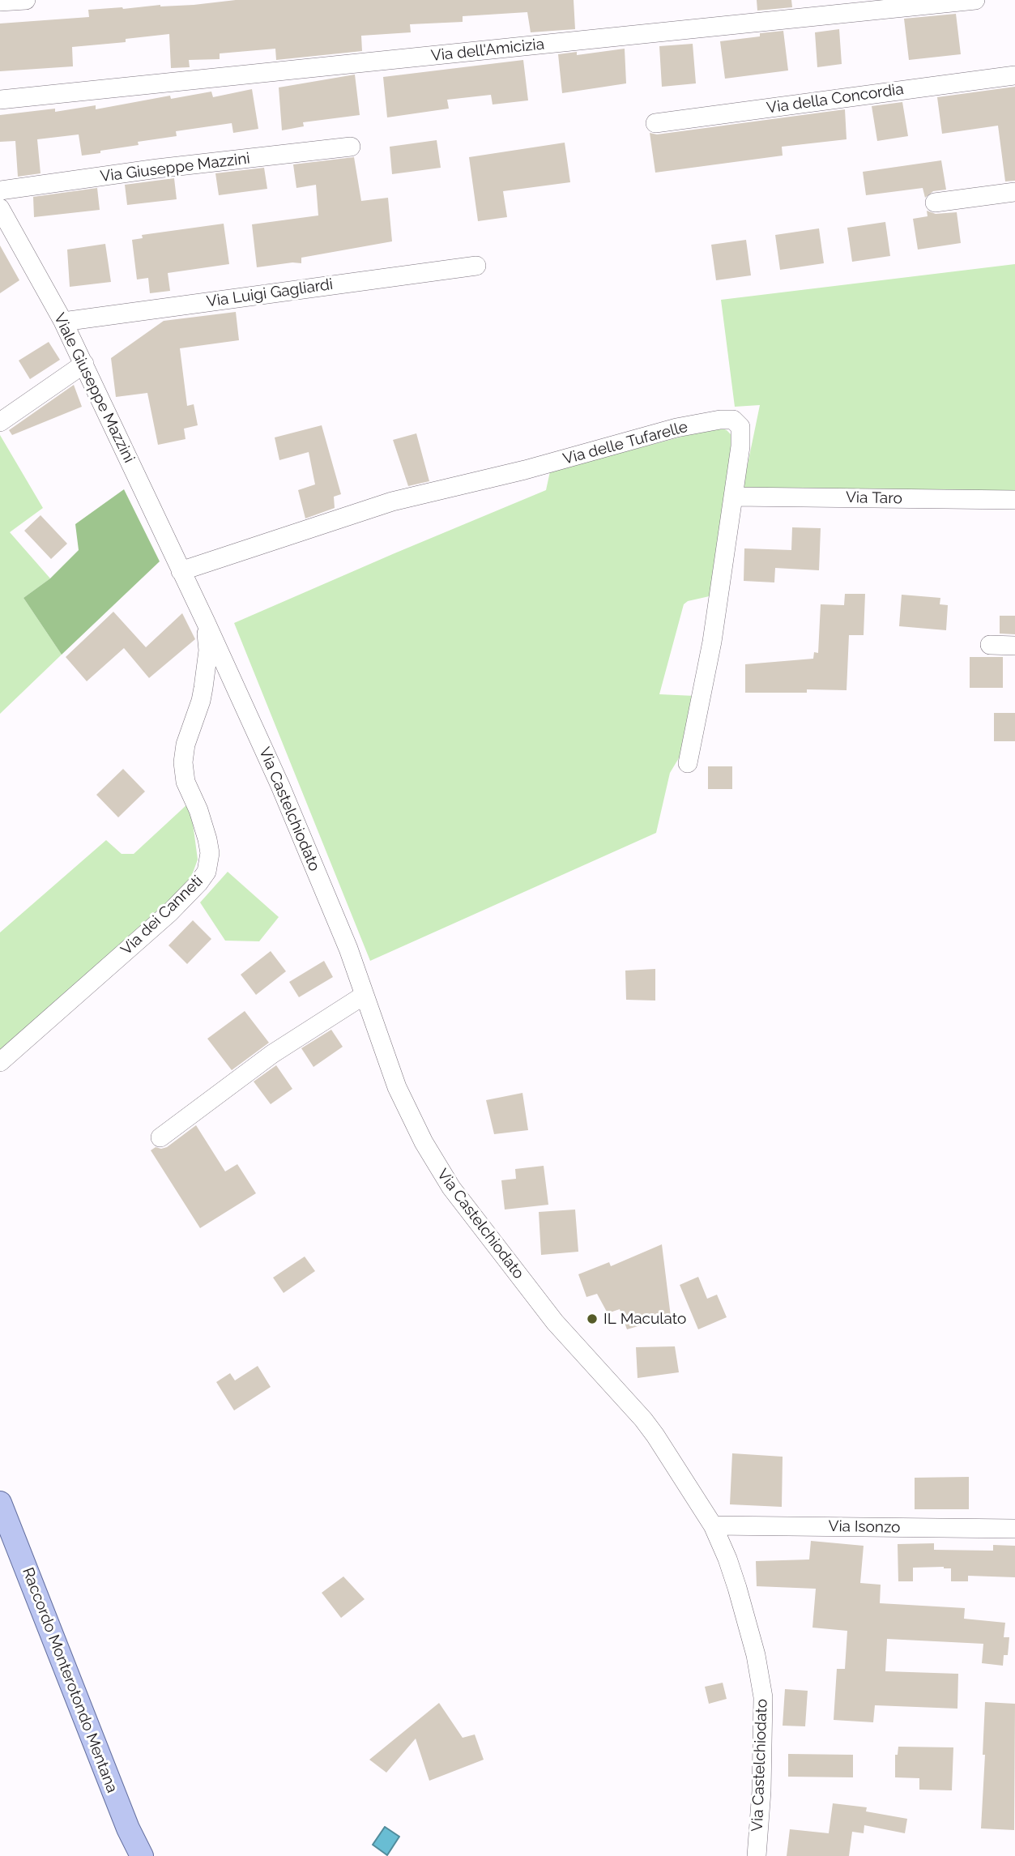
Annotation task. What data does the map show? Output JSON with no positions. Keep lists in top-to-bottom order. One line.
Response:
{"streets":{"main road":["Raccordo Monterotondo Mentana"],"street":["Via dell'Amicizia","Via della Concordia","Via Giuseppe Mazzini","Via Luigi Gagliardi","Viale Giuseppe Mazzini","Via delle Tufarelle","Via Taro","Via Castelchiodato","Via dei Canneti","Via Isonzo"]},"crossings":[["Via Luigi Gagliardi","Viale Giuseppe Mazzini"],["Viale Giuseppe Mazzini","Via delle Tufarelle"],["Viale Giuseppe Mazzini","Via Castelchiodato"],["Via delle Tufarelle","Via Taro"],["Via delle Tufarelle","Via Castelchiodato"],["Via Castelchiodato","Via dei Canneti"],["Via Castelchiodato","Via Isonzo"]],"places":["IL Maculato"]}
